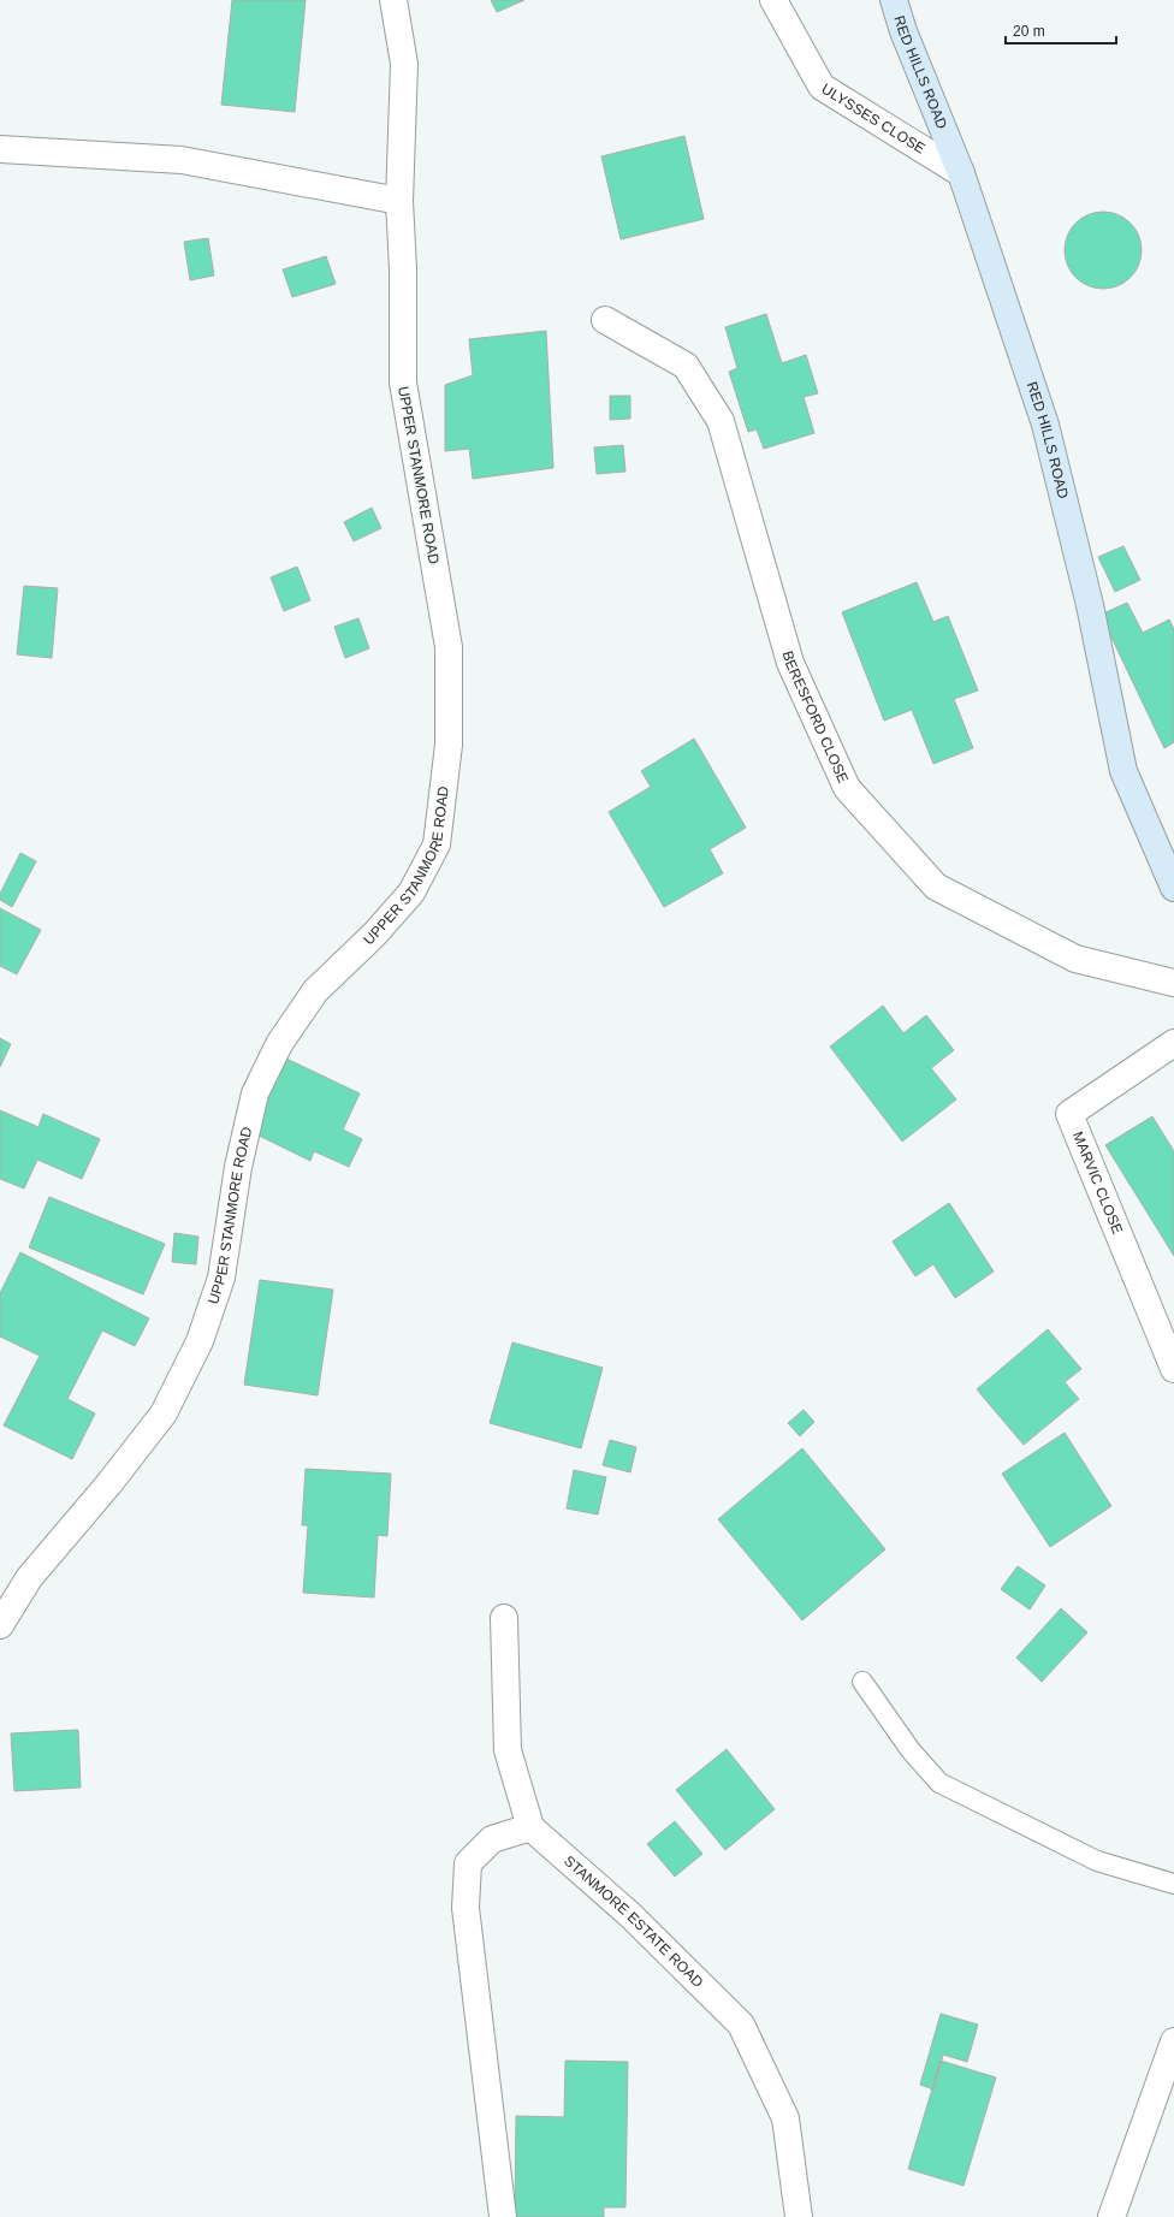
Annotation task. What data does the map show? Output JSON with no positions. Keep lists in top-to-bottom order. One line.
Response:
{"streets":{"main road":["RED HILLS ROAD"],"street":["ULYSSES CLOSE","UPPER STANMORE ROAD","BERESFORD CLOSE","MARVIC CLOSE","STANMORE ESTATE ROAD"]},"crossings":[["RED HILLS ROAD","ULYSSES CLOSE"]],"scale_bar":"20 m"}
